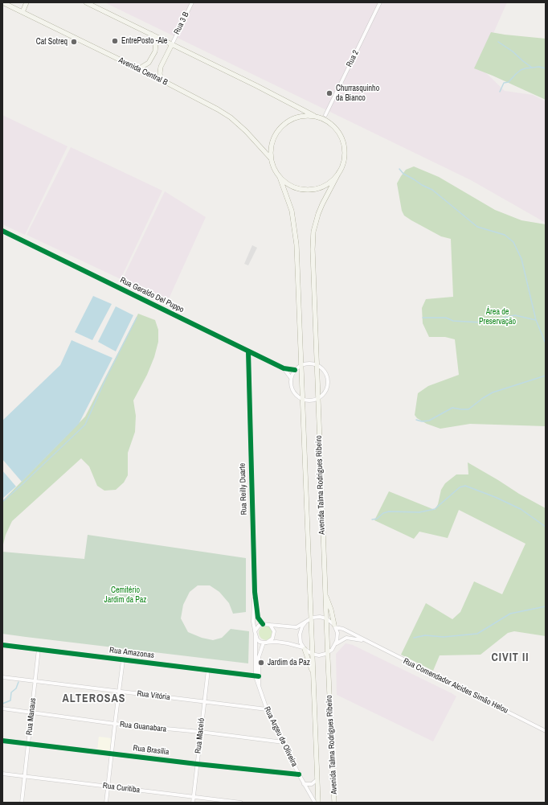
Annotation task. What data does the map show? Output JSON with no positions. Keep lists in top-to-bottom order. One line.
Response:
{"streets":{"main road":["Avenida Central B","Avenida Talma Rodrigues Ribeiro"],"street":["Rua 3 B","Rua 2","Rua Geraldo Del Puppo","Rua Reilly Duarte","Rua Amazonas","Rua Comendador Alcides Simão Helou","Rua Vitória","Rua Manaus","Rua Guanabara","Rua Maceió","Rua Argeu de Oliveira","Rua Brasília","Rua Curitiba"]},"crossings":[["Rua 3 B","Avenida Central B"],["Avenida Central B","Avenida Talma Rodrigues Ribeiro"],["Rua Geraldo Del Puppo","Rua Reilly Duarte"],["Avenida Talma Rodrigues Ribeiro","Rua Comendador Alcides Simão Helou"],["Rua Reilly Duarte","Rua Amazonas"],["Rua Reilly Duarte","Rua Argeu de Oliveira"],["Rua Amazonas","Rua Manaus"],["Rua Amazonas","Rua Maceió"],["Rua Vitória","Rua Manaus"],["Rua Vitória","Rua Maceió"],["Rua Vitória","Rua Argeu de Oliveira"],["Rua Manaus","Rua Guanabara"],["Rua Manaus","Rua Brasília"],["Rua Manaus","Rua Curitiba"],["Rua Guanabara","Rua Maceió"],["Rua Guanabara","Rua Argeu de Oliveira"],["Rua Maceió","Rua Brasília"],["Rua Maceió","Rua Curitiba"],["Rua Argeu de Oliveira","Rua Brasília"]],"districts":["CIVIT II","ALTEROSAS"],"parks":["Área de Preservação","Cemitério Jardim da Paz"],"places":["EntrePosto -Ale","Cat Sotreq","Churrasquinho da Bianco","Jardim da Paz"]}
